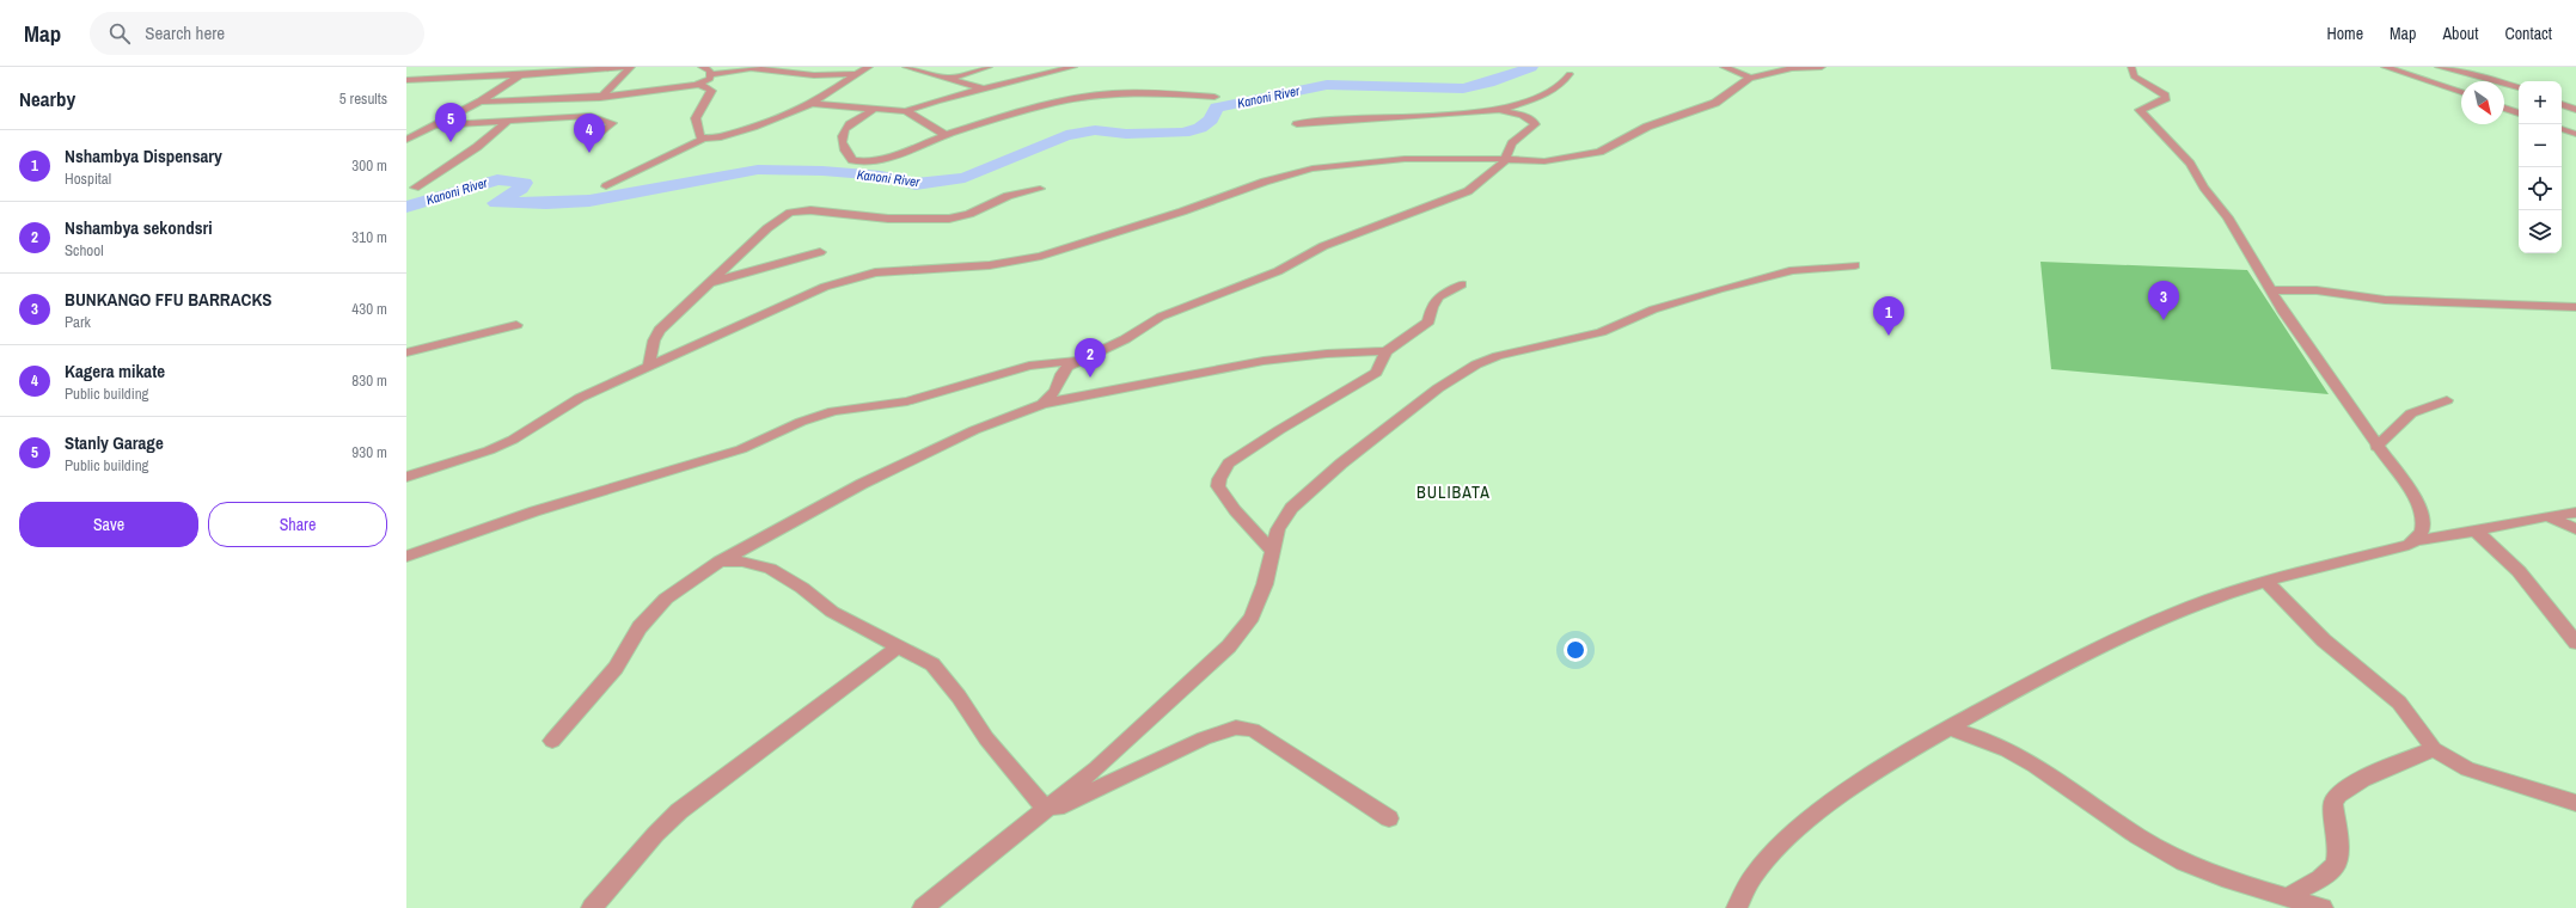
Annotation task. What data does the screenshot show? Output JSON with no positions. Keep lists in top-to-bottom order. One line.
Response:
{"districts":["BULIBATA"],"water":["Kanoni River"],"north":"bottom right","page":{"header":"Map","search":"Search here","nav":["Home","Map","About","Contact"],"heading":["Nearby","5 results"],"map_buttons":["+","−"],"pins":["5","4","3","1","2"],"list":[{"mark":"1","name":"Nshambya Dispensary","note":"Hospital","value":"300 m"},{"mark":"2","name":"Nshambya sekondsri","note":"School","value":"310 m"},{"mark":"3","name":"BUNKANGO FFU BARRACKS","note":"Park","value":"430 m"},{"mark":"4","name":"Kagera mikate","note":"Public building","value":"830 m"},{"mark":"5","name":"Stanly Garage","note":"Public building","value":"930 m"}],"buttons":["Save","Share"]}}
